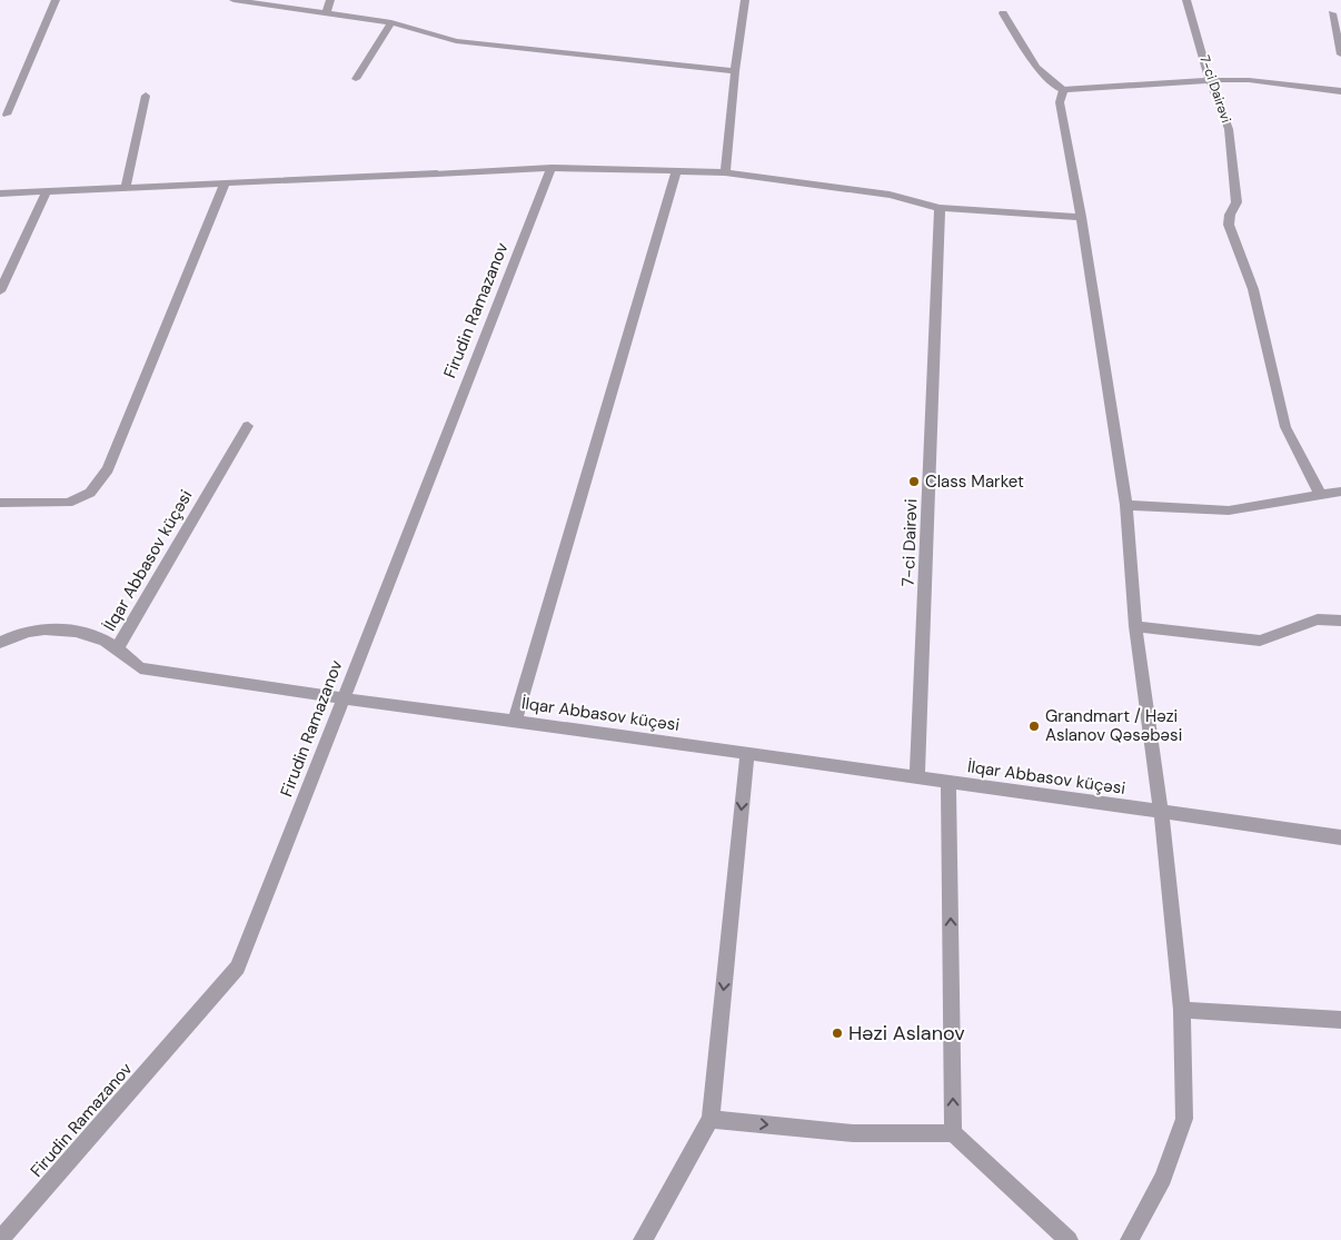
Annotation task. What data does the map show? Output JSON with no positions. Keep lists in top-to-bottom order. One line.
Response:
{"streets":{"street":["7-ci Dairəvi","Firudin Ramazanov","İlqar Abbasov küçəsi"]},"crossings":[["7-ci Dairəvi","İlqar Abbasov küçəsi"],["Firudin Ramazanov","İlqar Abbasov küçəsi"]],"places":["Class Market","Grandmart / Həzi Aslanov Qəsəbəsi","Həzi Aslanov"]}
